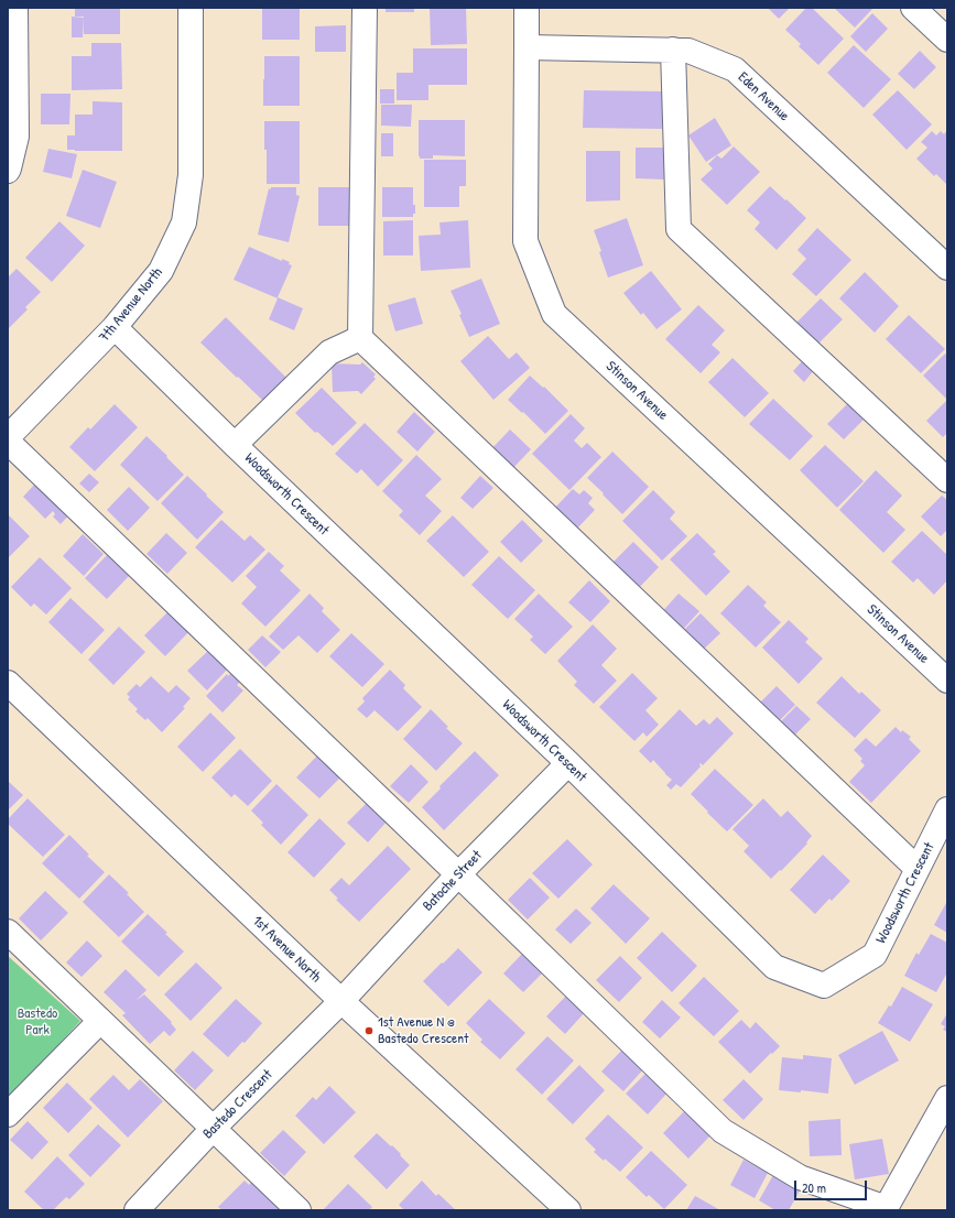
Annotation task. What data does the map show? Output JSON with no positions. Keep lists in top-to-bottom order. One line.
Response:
{"streets":{"street":["Eden Avenue","7th Avenue North","Stinson Avenue","Woodsworth Crescent","Batoche Street","1st Avenue North","Bastedo Crescent"]},"crossings":[["Eden Avenue","Stinson Avenue"],["7th Avenue North","Woodsworth Crescent"],["Woodsworth Crescent","Batoche Street"],["Batoche Street","1st Avenue North"],["Batoche Street","Bastedo Crescent"],["1st Avenue North","Bastedo Crescent"]],"parks":["Bastedo Park"],"places":["1st Avenue N @ Bastedo Crescent"],"scale_bar":"20 m"}
